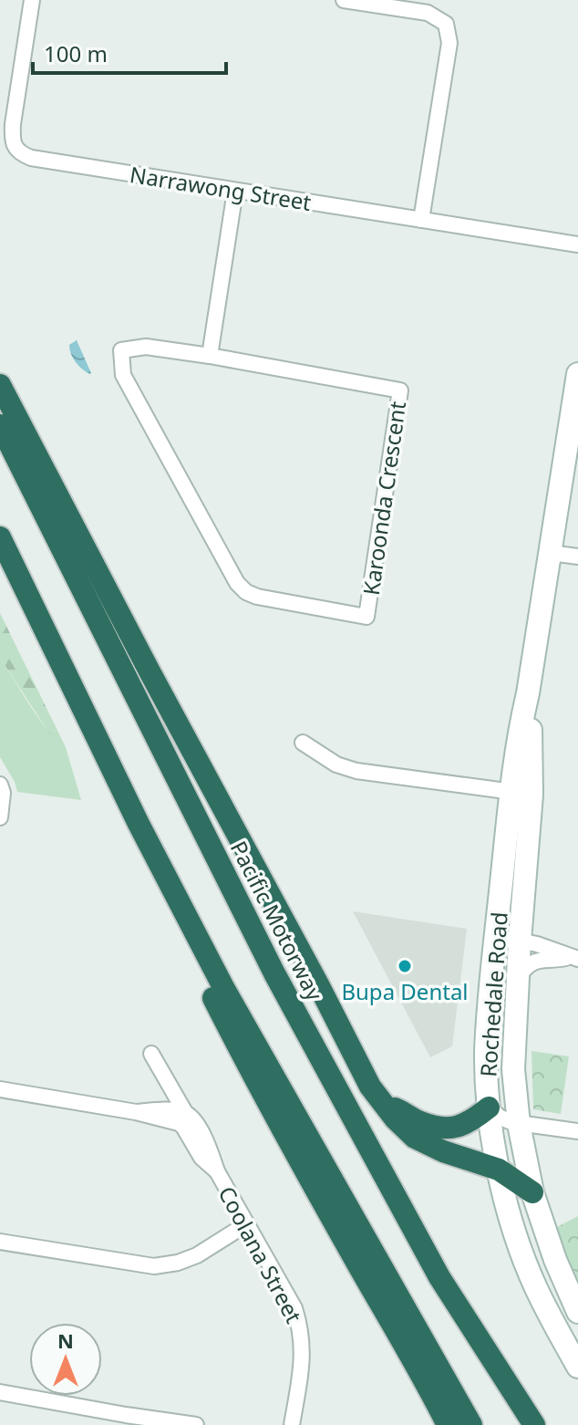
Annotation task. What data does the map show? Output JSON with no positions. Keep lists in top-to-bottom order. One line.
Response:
{"streets":{"highway":["Pacific Motorway"],"main road":["Rochedale Road"],"street":["Narrawong Street","Karoonda Crescent","Coolana Street"]},"places":["Bupa Dental"],"scale_bar":"100 m","north":"top"}
